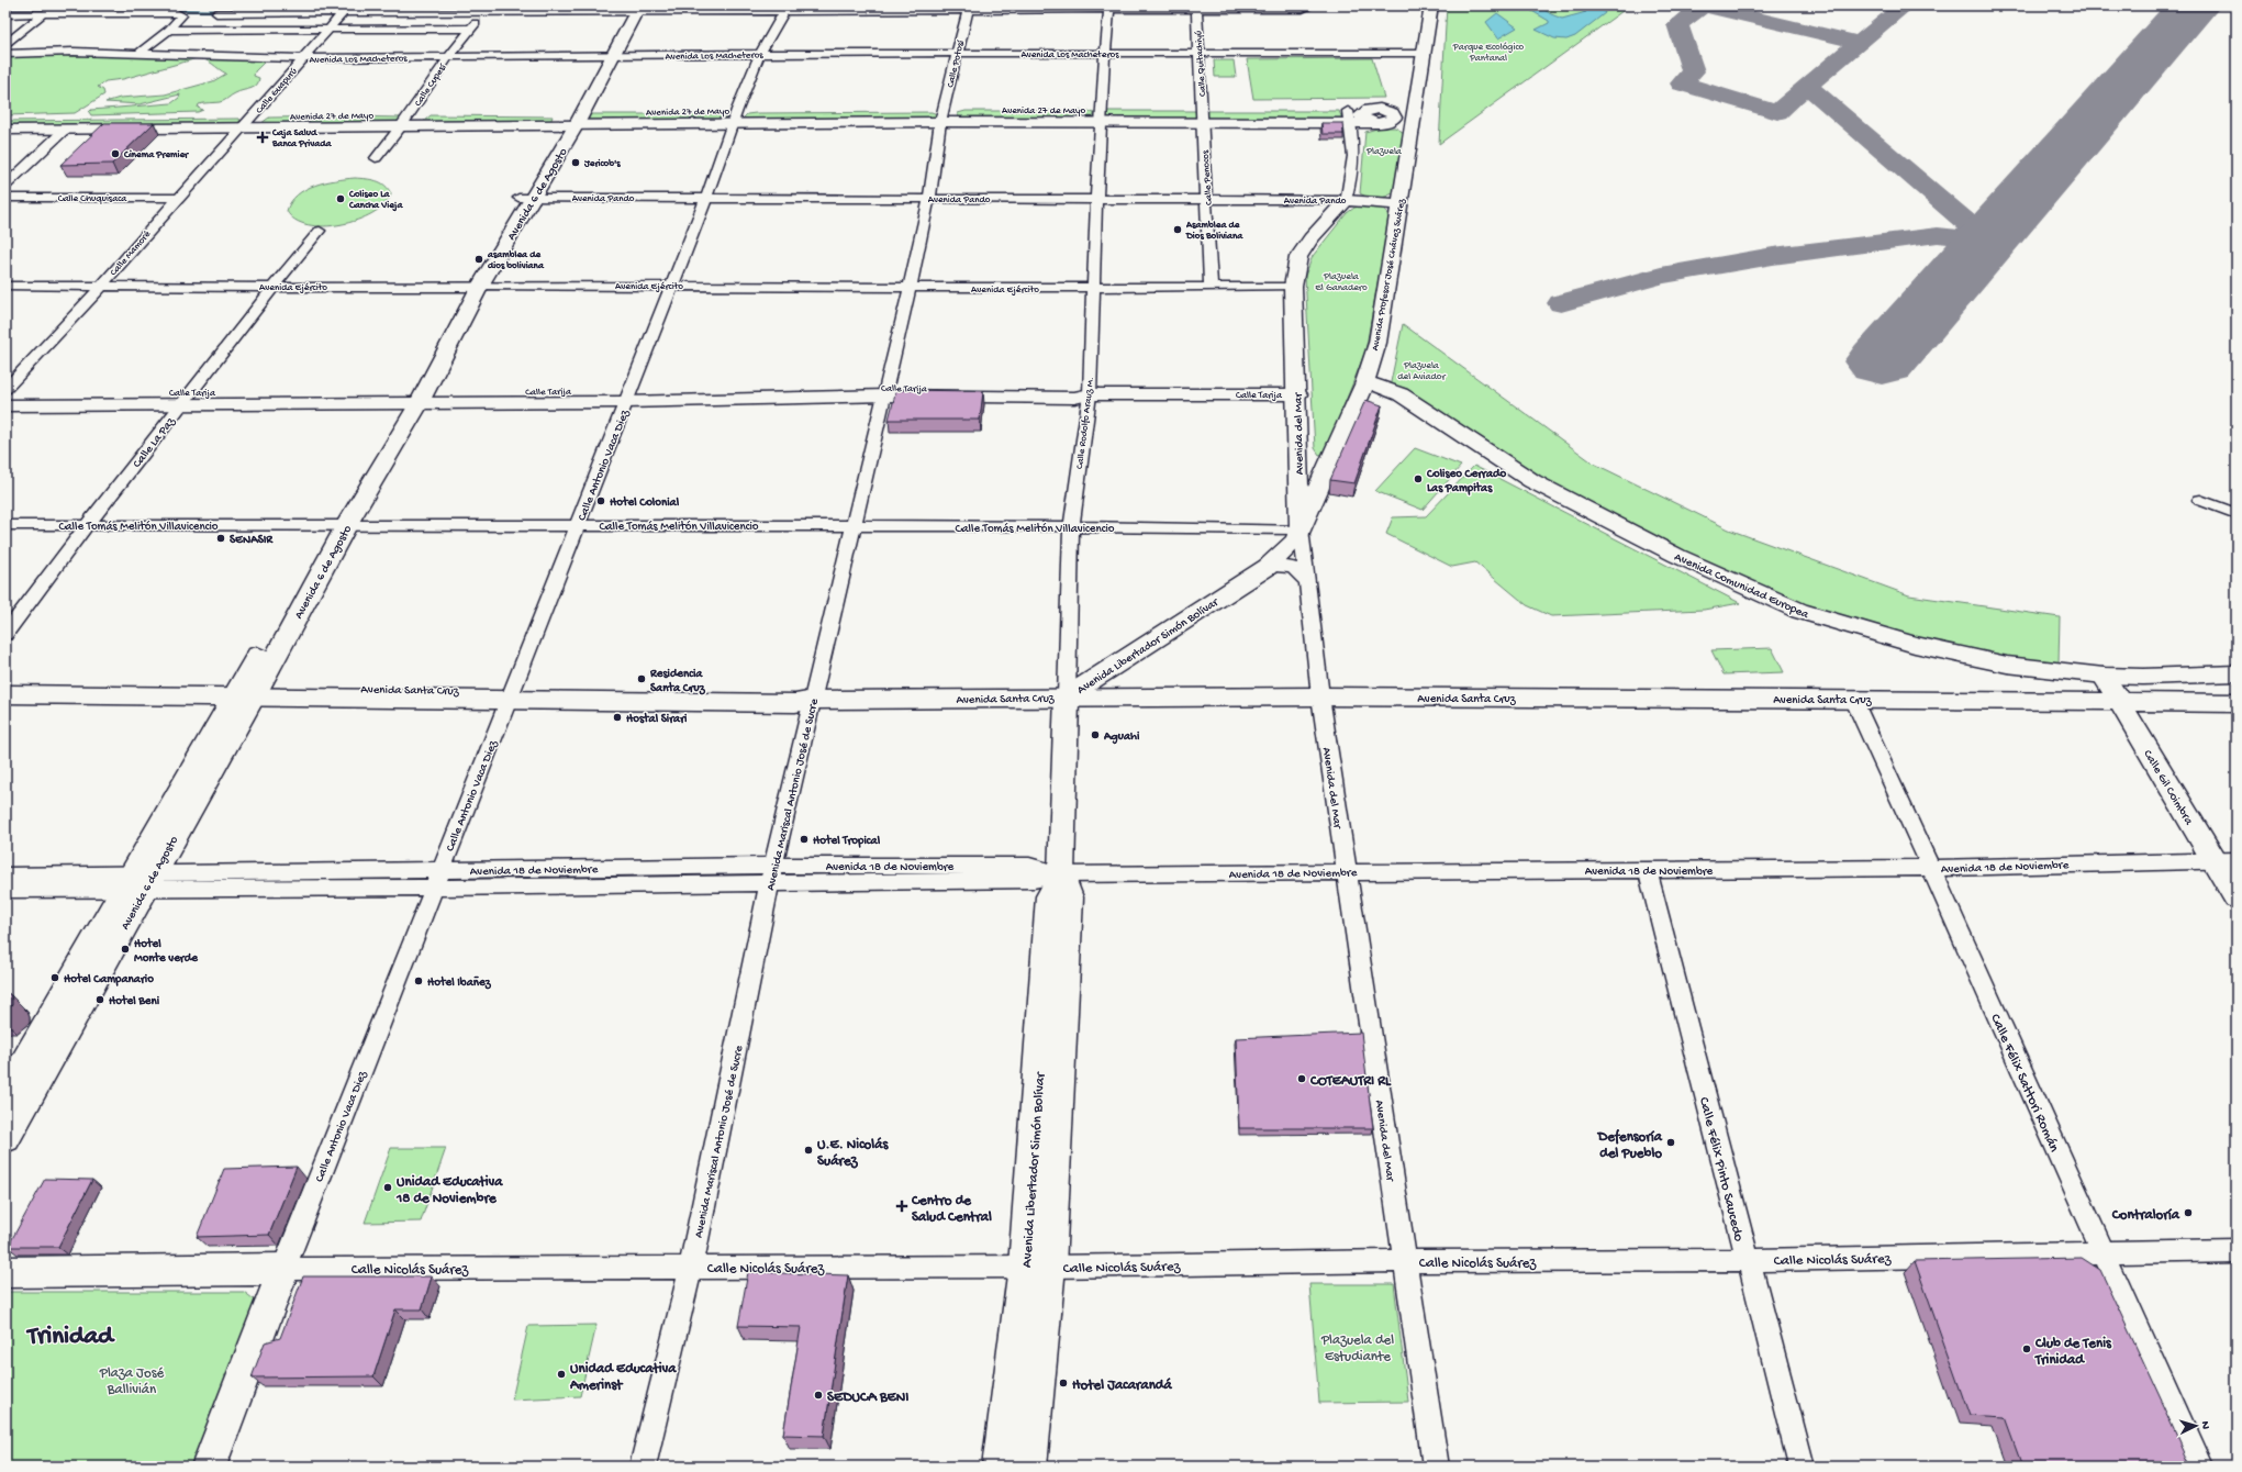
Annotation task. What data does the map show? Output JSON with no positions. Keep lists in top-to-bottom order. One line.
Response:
{"streets":{"main road":["Avenida 27 de Mayo","Avenida 6 de Agosto","Avenida Pando","Avenida Profesor José Chávez Suárez","Calle Tarija","Avenida del Mar","Calle Antonio Vaca Diez","Avenida Comunidad Europea","Avenida Libertador Simón Bolívar","Avenida Santa Cruz","Calle Gil Coimbra","Calle Nicolás Suárez"],"street":["Avenida Los Macheteros","Calle Potosí","Calle Quitachiyú","Calle Cupesí","Calle Guapurú","Calle Penocos","Calle Chuquisaca","Calle Mamoré","Avenida Ejército","Calle Rodolfo Arauz M.","Calle La Paz","Calle Tomás Melitón Villavicencio","Avenida Mariscal Antonio José de Sucre","Avenida 18 de Noviembre","Calle Félix Sattori Román","Calle Félix Pinto Saucedo"]},"crossings":[["Avenida Los Macheteros","Calle Potosí"],["Avenida Los Macheteros","Calle Quitachiyú"],["Avenida Los Macheteros","Calle Cupesí"],["Avenida Los Macheteros","Calle Guapurú"],["Avenida Los Macheteros","Avenida 6 de Agosto"],["Avenida Los Macheteros","Avenida Profesor José Chávez Suárez"],["Avenida Los Macheteros","Calle Rodolfo Arauz M."],["Avenida Los Macheteros","Calle Antonio Vaca Diez"],["Calle Potosí","Avenida 27 de Mayo"],["Calle Potosí","Avenida Mariscal Antonio José de Sucre"],["Calle Quitachiyú","Avenida 27 de Mayo"],["Calle Quitachiyú","Calle Penocos"],["Calle Cupesí","Avenida 27 de Mayo"],["Calle Guapurú","Avenida 27 de Mayo"],["Calle Guapurú","Calle Mamoré"],["Avenida 27 de Mayo","Calle Penocos"],["Avenida 27 de Mayo","Avenida 6 de Agosto"],["Avenida 27 de Mayo","Calle Mamoré"],["Avenida 27 de Mayo","Avenida Profesor José Chávez Suárez"],["Avenida 27 de Mayo","Calle Rodolfo Arauz M."],["Avenida 27 de Mayo","Avenida del Mar"],["Avenida 27 de Mayo","Calle Antonio Vaca Diez"],["Avenida 27 de Mayo","Avenida Mariscal Antonio José de Sucre"],["Calle Penocos","Avenida Pando"],["Calle Penocos","Avenida Ejército"],["Avenida 6 de Agosto","Avenida Pando"],["Avenida 6 de Agosto","Avenida Ejército"],["Avenida 6 de Agosto","Calle Tarija"],["Avenida 6 de Agosto","Calle Tomás Melitón Villavicencio"],["Avenida 6 de Agosto","Avenida Santa Cruz"],["Avenida 6 de Agosto","Avenida 18 de Noviembre"],["Calle Chuquisaca","Calle Mamoré"],["Avenida Pando","Avenida Profesor José Chávez Suárez"],["Avenida Pando","Calle Rodolfo Arauz M."],["Avenida Pando","Avenida del Mar"],["Avenida Pando","Calle Antonio Vaca Diez"],["Avenida Pando","Avenida Mariscal Antonio José de Sucre"],["Calle Mamoré","Avenida Ejército"],["Avenida Profesor José Chávez Suárez","Avenida del Mar"],["Avenida Profesor José Chávez Suárez","Calle Tomás Melitón Villavicencio"],["Avenida Profesor José Chávez Suárez","Avenida Comunidad Europea"],["Avenida Profesor José Chávez Suárez","Avenida Libertador Simón Bolívar"],["Avenida Ejército","Calle Rodolfo Arauz M."],["Avenida Ejército","Avenida del Mar"],["Avenida Ejército","Calle La Paz"],["Avenida Ejército","Calle Antonio Vaca Diez"],["Avenida Ejército","Avenida Mariscal Antonio José de Sucre"],["Calle Tarija","Calle Rodolfo Arauz M."],["Calle Tarija","Avenida del Mar"],["Calle Tarija","Calle La Paz"],["Calle Tarija","Calle Antonio Vaca Diez"],["Calle Tarija","Avenida Mariscal Antonio José de Sucre"],["Calle Rodolfo Arauz M.","Calle Tomás Melitón Villavicencio"],["Calle Rodolfo Arauz M.","Avenida Libertador Simón Bolívar"],["Calle Rodolfo Arauz M.","Avenida Santa Cruz"],["Avenida del Mar","Calle Tomás Melitón Villavicencio"],["Avenida del Mar","Avenida Libertador Simón Bolívar"],["Avenida del Mar","Avenida Santa Cruz"],["Avenida del Mar","Avenida 18 de Noviembre"],["Avenida del Mar","Calle Nicolás Suárez"],["Calle La Paz","Calle Tomás Melitón Villavicencio"],["Calle Antonio Vaca Diez","Calle Tomás Melitón Villavicencio"],["Calle Antonio Vaca Diez","Avenida Santa Cruz"],["Calle Antonio Vaca Diez","Avenida 18 de Noviembre"],["Calle Antonio Vaca Diez","Calle Nicolás Suárez"],["Calle Tomás Melitón Villavicencio","Avenida Libertador Simón Bolívar"],["Calle Tomás Melitón Villavicencio","Avenida Mariscal Antonio José de Sucre"],["Avenida Comunidad Europea","Calle Gil Coimbra"],["Avenida Libertador Simón Bolívar","Avenida Santa Cruz"],["Avenida Libertador Simón Bolívar","Avenida 18 de Noviembre"],["Avenida Libertador Simón Bolívar","Calle Nicolás Suárez"],["Avenida Santa Cruz","Calle Gil Coimbra"],["Avenida Santa Cruz","Avenida Mariscal Antonio José de Sucre"],["Avenida Santa Cruz","Calle Félix Sattori Román"],["Calle Gil Coimbra","Avenida 18 de Noviembre"],["Avenida Mariscal Antonio José de Sucre","Avenida 18 de Noviembre"],["Avenida Mariscal Antonio José de Sucre","Calle Nicolás Suárez"],["Avenida 18 de Noviembre","Calle Félix Sattori Román"],["Avenida 18 de Noviembre","Calle Félix Pinto Saucedo"],["Calle Félix Sattori Román","Calle Nicolás Suárez"],["Calle Félix Pinto Saucedo","Calle Nicolás Suárez"]],"districts":["Trinidad"],"parks":["Parque Ecológico Pantanal","Plazuela","Plazuela El Ganadero","Plazuela del Aviador","Plazuela del Estudiante","Plaza José Ballivián"],"places":{"health":["Caja Salud Banca Privada","Centro de Salud Central"],"other":["Cinema Premier","Jericob's","Coliseo La Cancha Vieja","Asamblea de Dios Boliviana","asamblea de dios boliviana","Coliseo Cerrado Las Pampitas","Hotel Colonial","SENASIR","Residencia Santa Cruz","Hostal Sirari","Aguahi","Hotel Tropical","Hotel Monte verde","Hotel Campanario","Hotel Ibañez","Hotel Beni","COTEAUTRI RL","Defensoría del Pueblo","U.E. Nicolás Suárez","Unidad Educativa 18 de Noviembre","Contraloría","Club de Tenis Trinidad","Unidad Educativa Amerinst","Hotel Jacarandá","SEDUCA BENI"]},"north":"right"}
